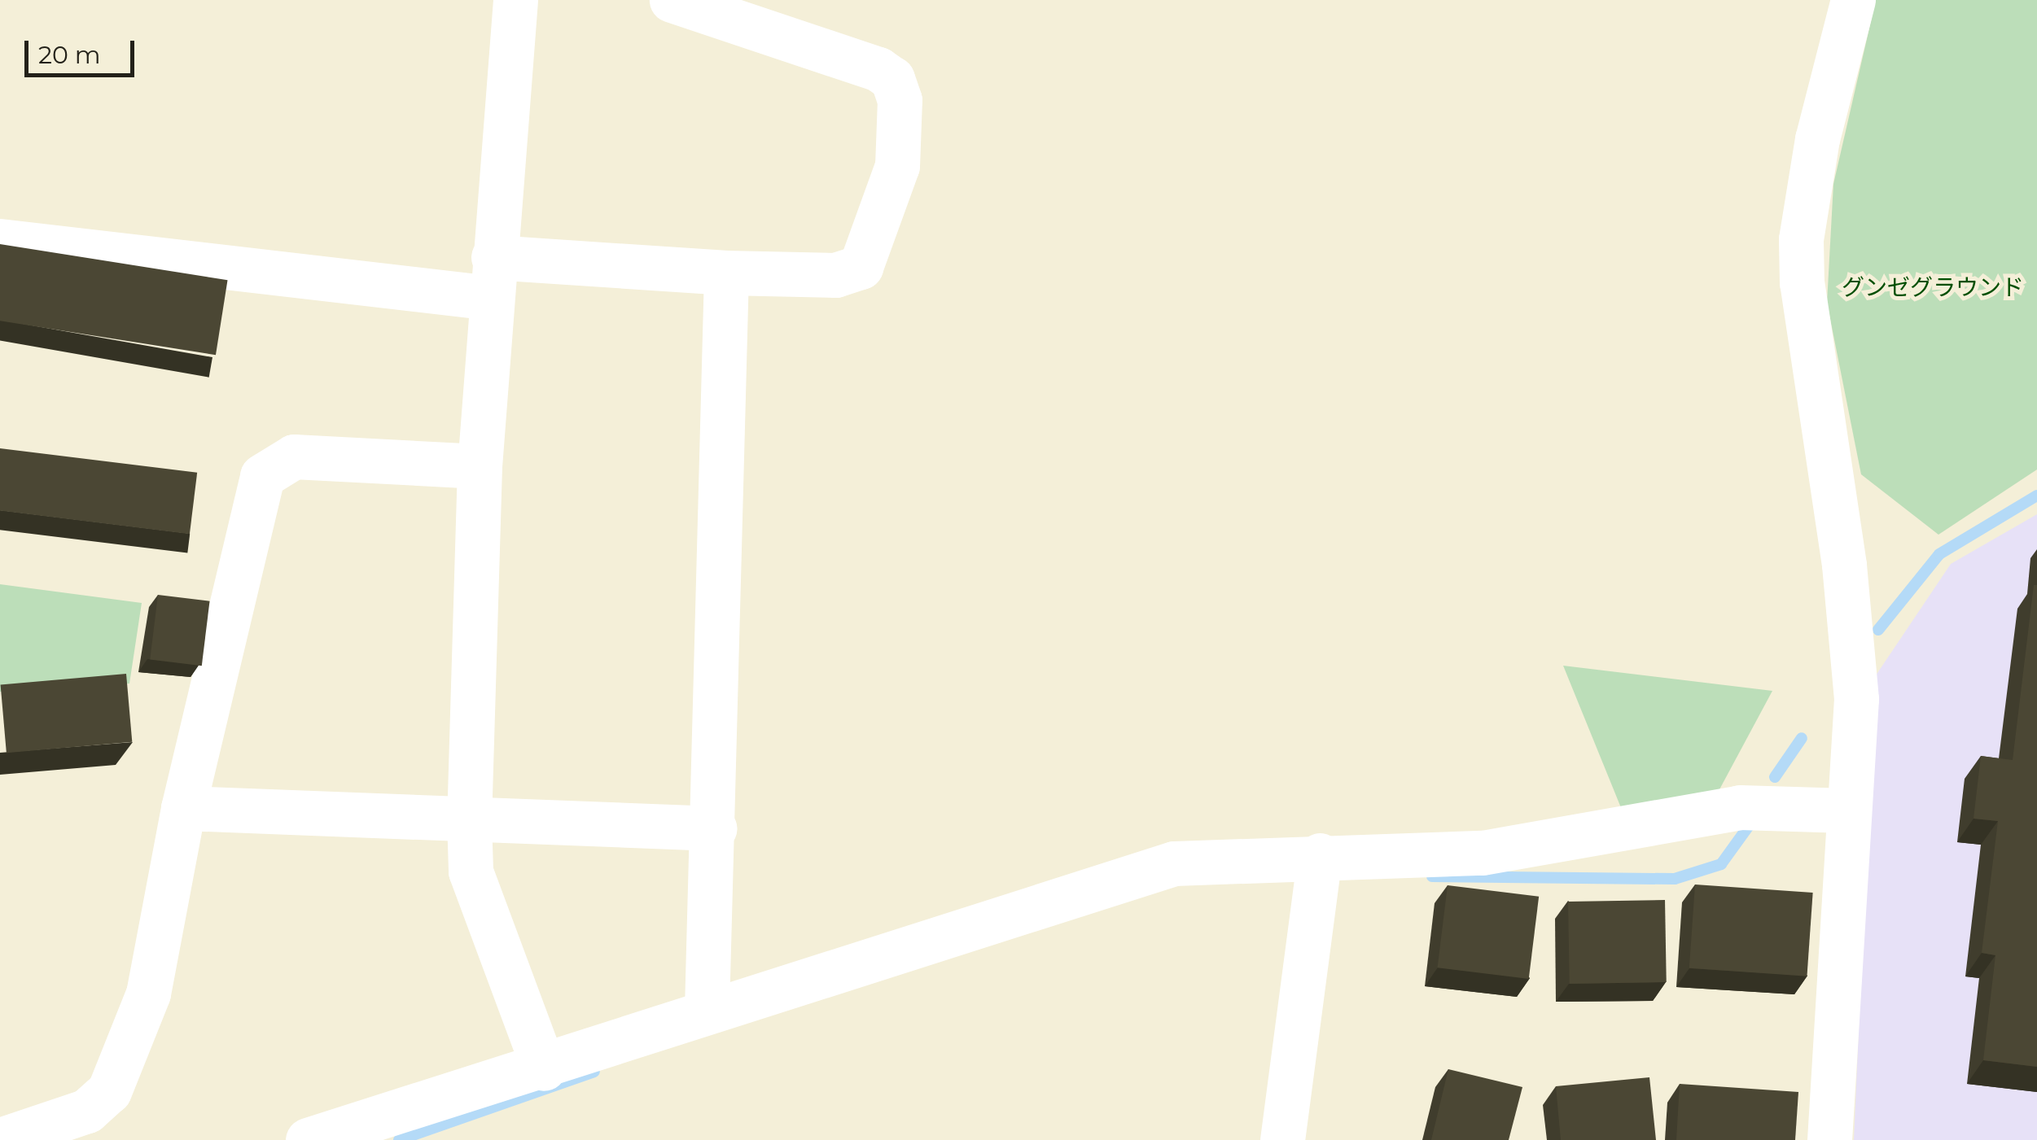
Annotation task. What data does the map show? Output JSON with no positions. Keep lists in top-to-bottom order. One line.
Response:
{"parks":["グンゼグラウンド"],"scale_bar":"20 m"}
